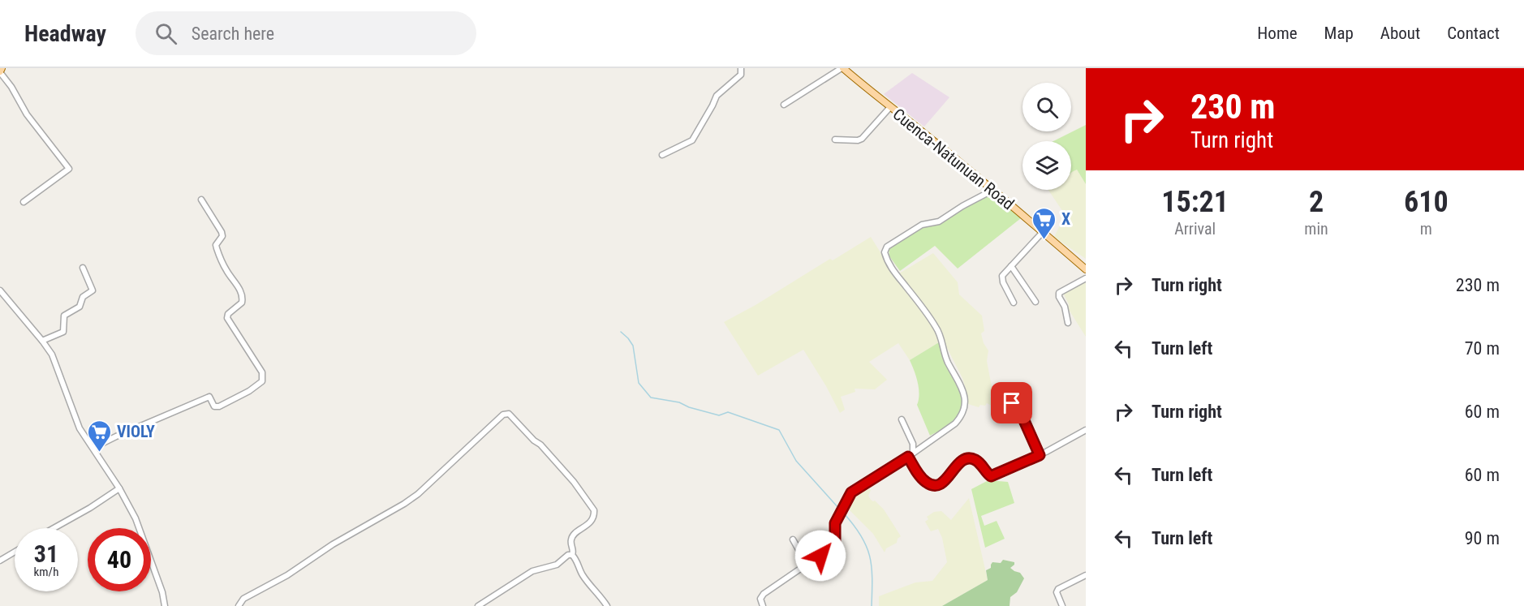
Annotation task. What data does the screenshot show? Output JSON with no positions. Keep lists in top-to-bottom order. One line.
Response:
{"streets":{"main road":["Cuenca-Natunuan Road"]},"places":{"supermarket":["X","VIOLY"]},"page":{"header":"Headway","search":"Search here","nav":["Home","Map","About","Contact"],"turn":["230 m","Turn right"],"eta":["15:21","Arrival","2","min","610","m"],"list":[{"name":"Turn right","value":"230 m"},{"name":"Turn left","value":"70 m"},{"name":"Turn right","value":"60 m"},{"name":"Turn left","value":"60 m"},{"name":"Turn left","value":"90 m"}],"speed":"31 km/h","limit":"40"}}
